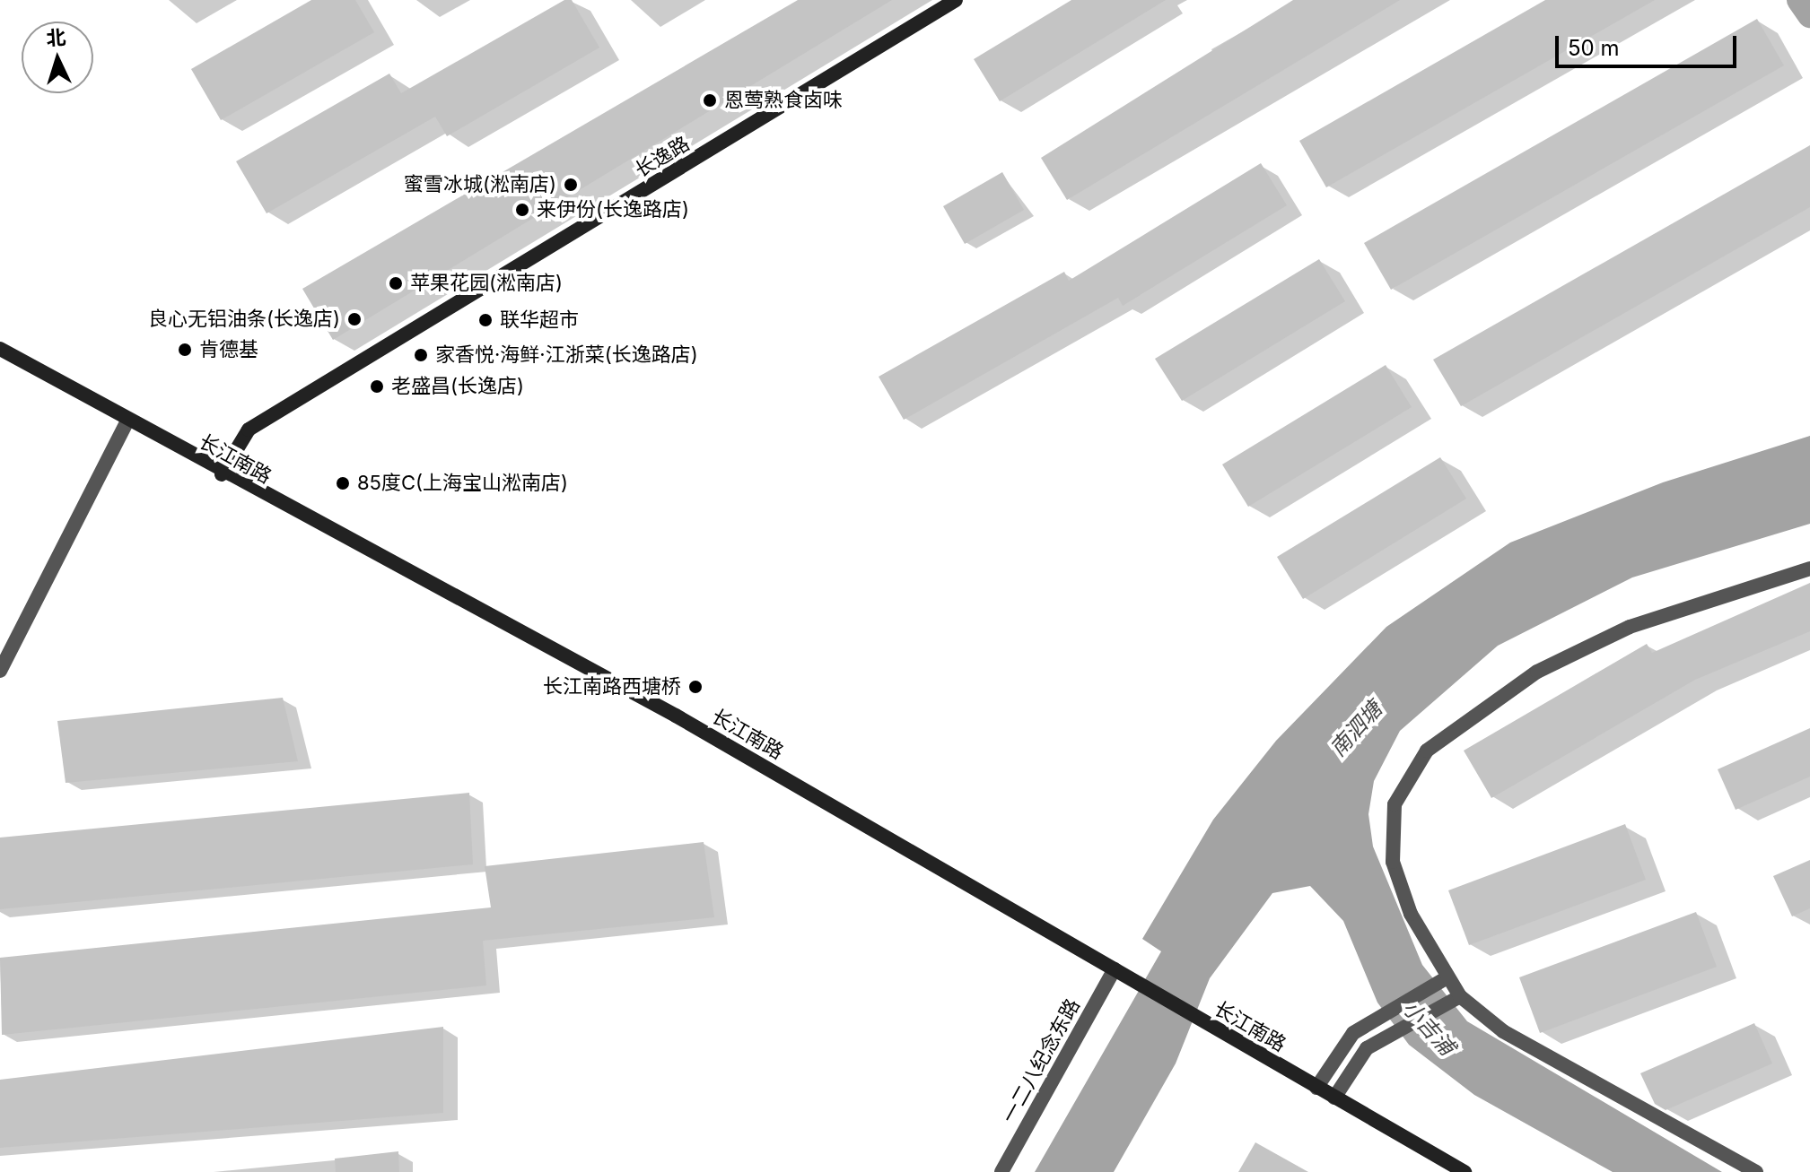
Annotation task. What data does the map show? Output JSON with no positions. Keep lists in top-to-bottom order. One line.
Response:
{"streets":{"main road":["长逸路","长江南路"],"street":["一二八纪念东路"]},"crossings":[["长逸路","长江南路"],["长江南路","一二八纪念东路"]],"water":["南泗塘","小吉浦"],"places":["恩莺熟食卤味","蜜雪冰城(淞南店)","来伊份(长逸路店)","苹果花园(淞南店)","良心无铝油条(长逸店)","联华超市","肯德基","家香悦·海鲜·江浙菜(长逸路店)","老盛昌(长逸店)","85度C(上海宝山淞南店)","长江南路西塘桥"],"scale_bar":"50 m","north":"top"}
